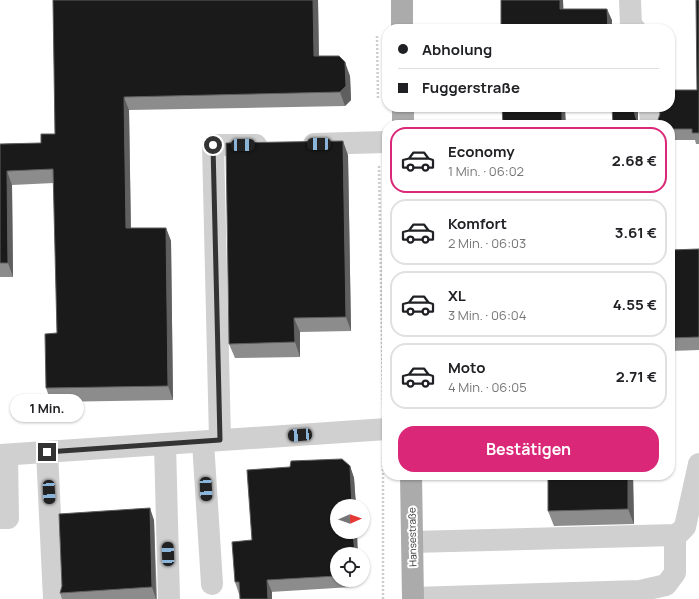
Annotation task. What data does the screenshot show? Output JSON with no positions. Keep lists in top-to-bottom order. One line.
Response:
{"streets":{"main road":["Hansestraße"]},"north":"right","page":{"banner":["Abholung","Fuggerstraße"],"list":[{"name":"Economy","note":"1 Min. · 06:02","value":"2.68 €"},{"name":"Komfort","note":"2 Min. · 06:03","value":"3.61 €"},{"name":"XL","note":"3 Min. · 06:04","value":"4.55 €"},{"name":"Moto","note":"4 Min. · 06:05","value":"2.71 €"}],"bubble":"1 Min.","buttons":"Bestätigen"}}
